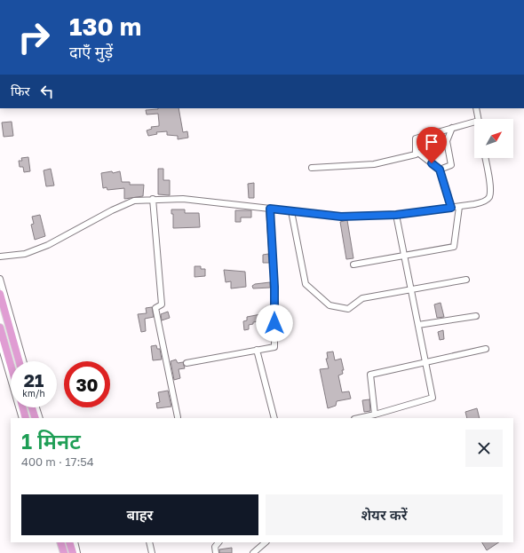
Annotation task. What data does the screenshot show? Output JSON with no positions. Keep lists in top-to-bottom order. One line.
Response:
{"north":"top right","page":{"turn":["130 m","दाएँ मुड़ें"],"then":"फिर","speed":"21 km/h","limit":"30","heading":["1 मिनट","400 m · 17:54"],"buttons":["बाहर","शेयर करें"]}}
